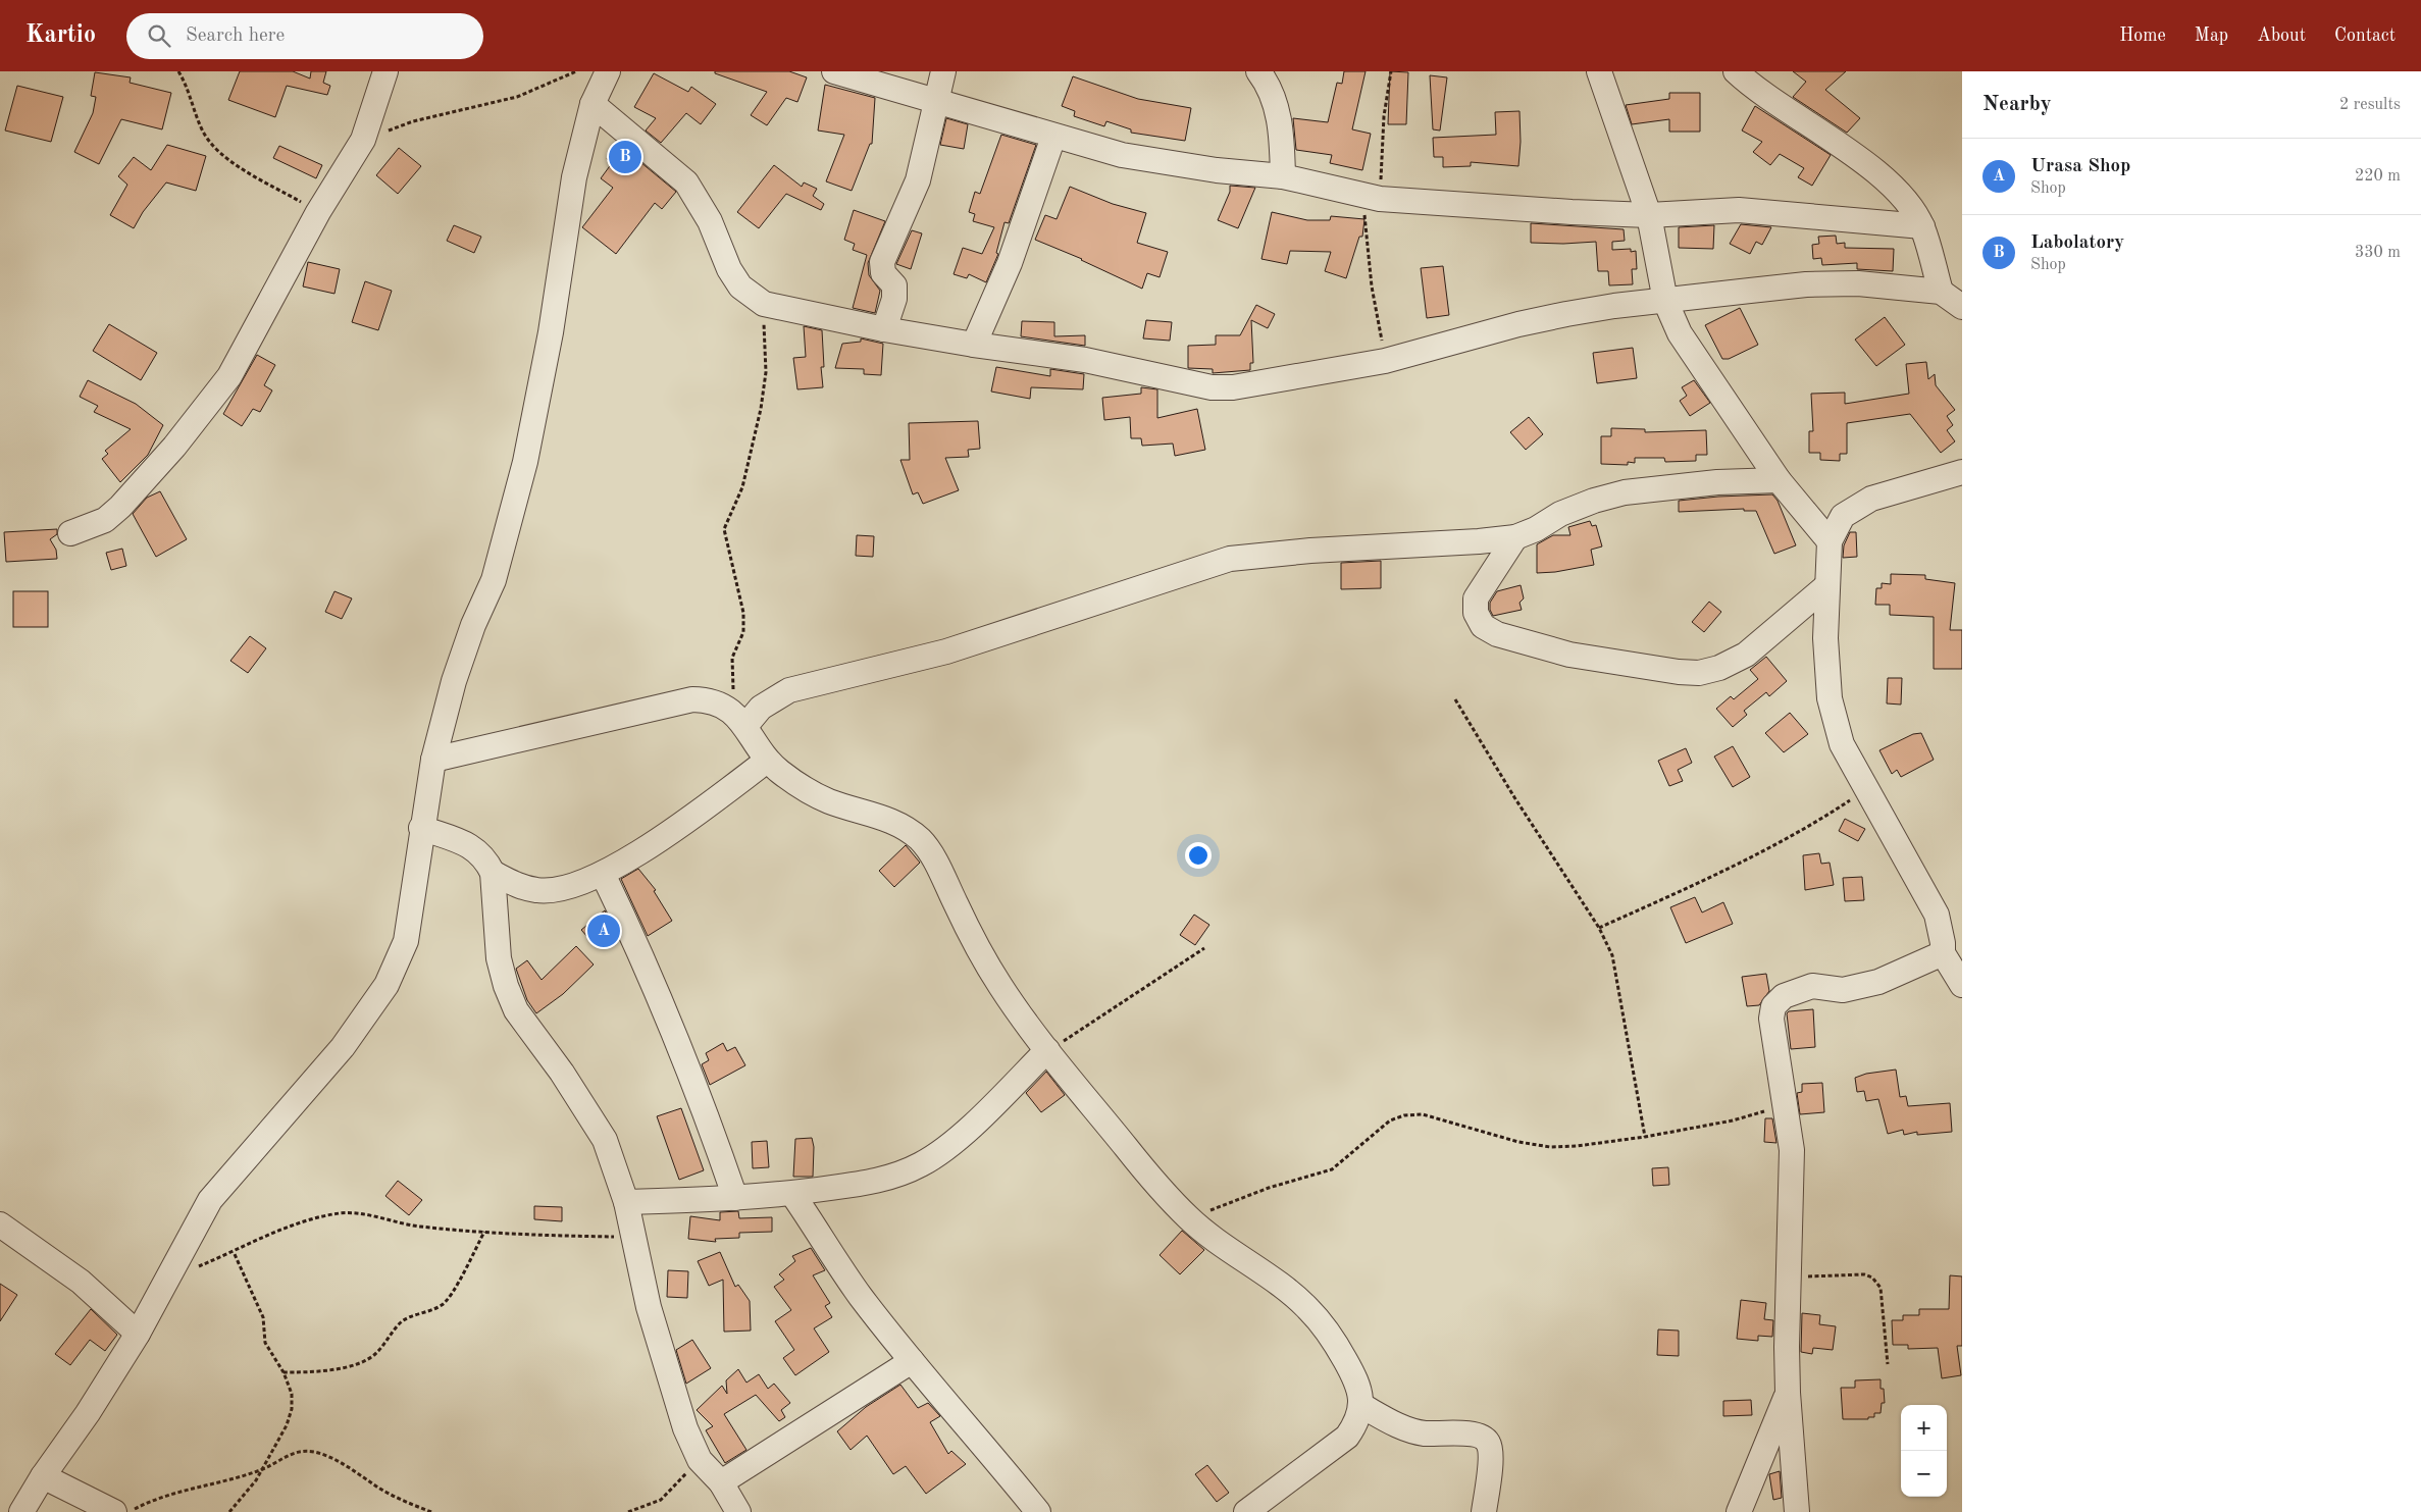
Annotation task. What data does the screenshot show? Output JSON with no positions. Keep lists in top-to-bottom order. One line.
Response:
{"page":{"header":"Kartio","search":"Search here","nav":["Home","Map","About","Contact"],"heading":["Nearby","2 results"],"list":[{"mark":"A","name":"Urasa Shop","note":"Shop","value":"220 m"},{"mark":"B","name":"Labolatory","note":"Shop","value":"330 m"}],"pins":["B","A"],"map_buttons":["+","−"]}}
